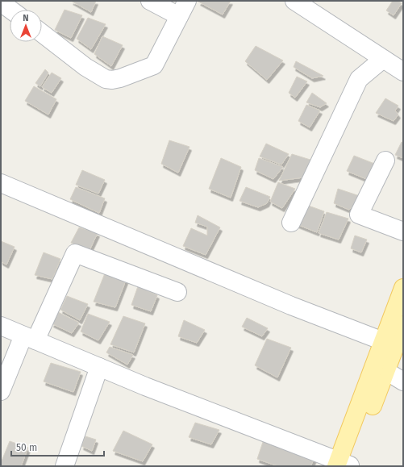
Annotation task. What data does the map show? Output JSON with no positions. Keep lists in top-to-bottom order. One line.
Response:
{"scale_bar":"50 m","north":"top"}
